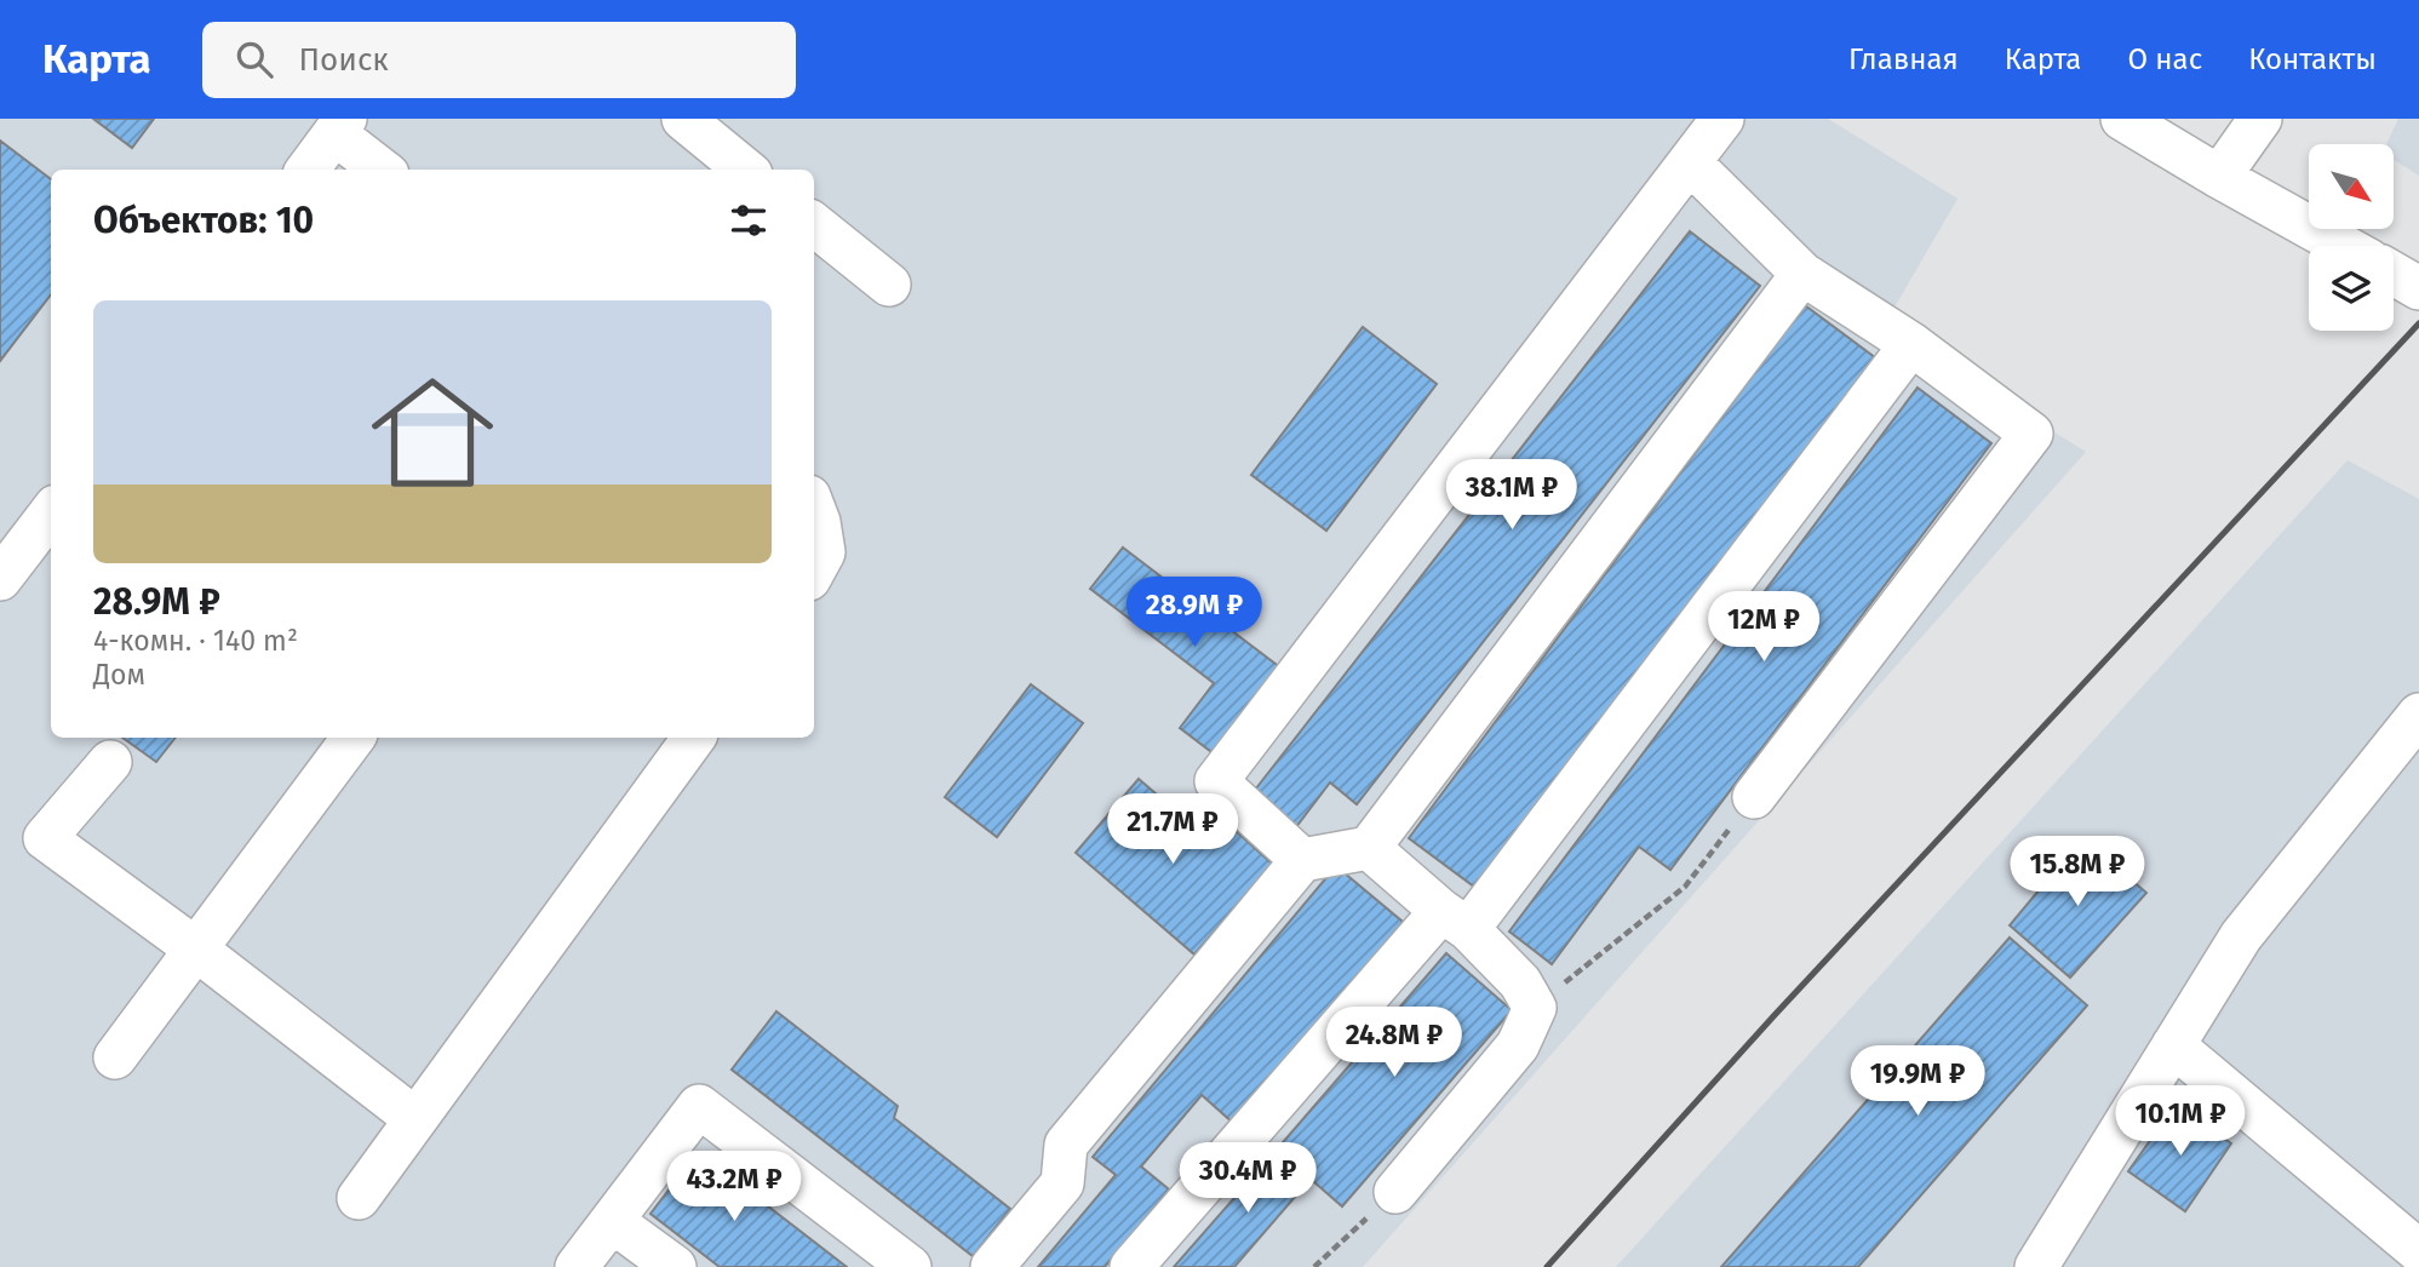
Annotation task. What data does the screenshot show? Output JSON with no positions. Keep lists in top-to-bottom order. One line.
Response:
{"north":"bottom right","page":{"header":"Карта","search":"Поиск","nav":["Главная","Карта","О нас","Контакты"],"heading":"Объектов: 10","list":[{"name":"28.9M ₽","note":"4-комн. · 140 m² · Дом"}],"price":["38.1M ₽","28.9M ₽","12M ₽","21.7M ₽","15.8M ₽","24.8M ₽","19.9M ₽","10.1M ₽","30.4M ₽","43.2M ₽"]}}
